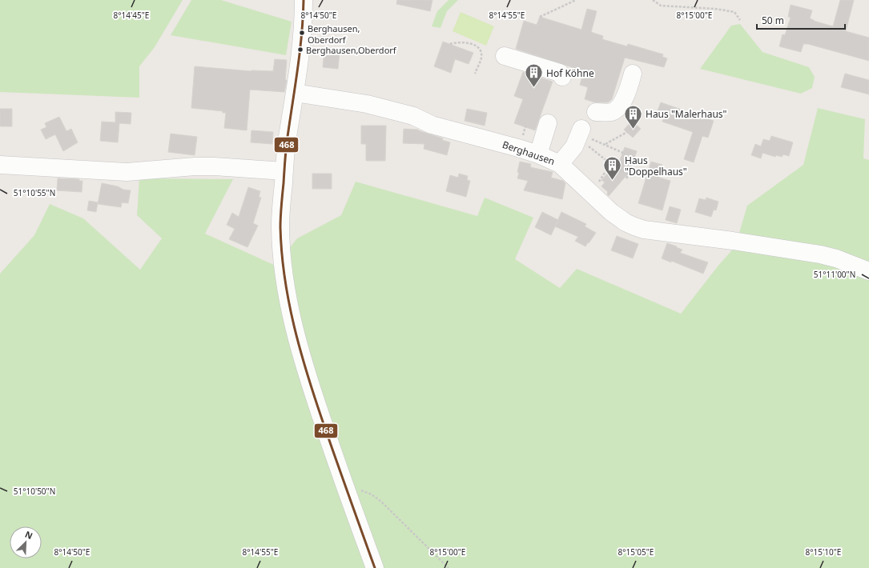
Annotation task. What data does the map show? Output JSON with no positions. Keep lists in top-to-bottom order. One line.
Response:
{"streets":{"street":["Berghausen"]},"places":{"other":["Berghausen, Oberdorf","Berghausen,Oberdorf"],"building":["Hof Köhne","Haus \"Malerhaus\"","Haus \"Doppelhaus\""]},"lines":["transit line 468"],"scale_bar":"50 m","north":"top right","coordinates":["8°14'45\"E","8°14'50\"E","8°14'55\"E","8°15'00\"E","51°10'55\"N","51°11'00\"N","51°10'50\"N","8°15'05\"E","8°15'10\"E"]}
